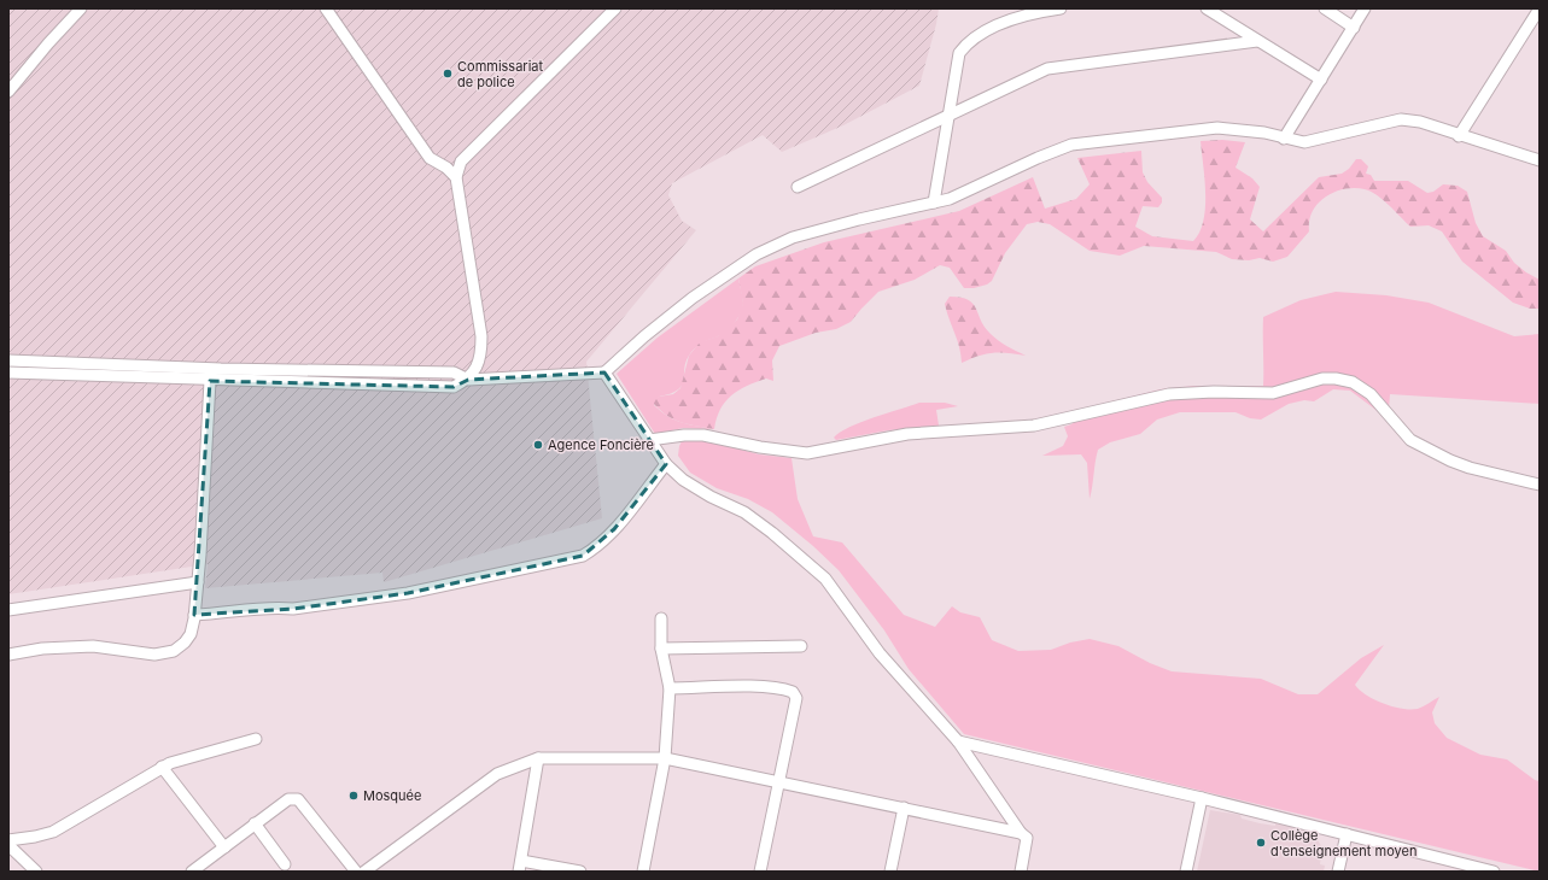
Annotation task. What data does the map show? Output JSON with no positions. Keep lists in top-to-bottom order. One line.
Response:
{"places":["Commissariat de police","Agence Foncière","Mosquée","Collège d'enseignement moyen"]}
